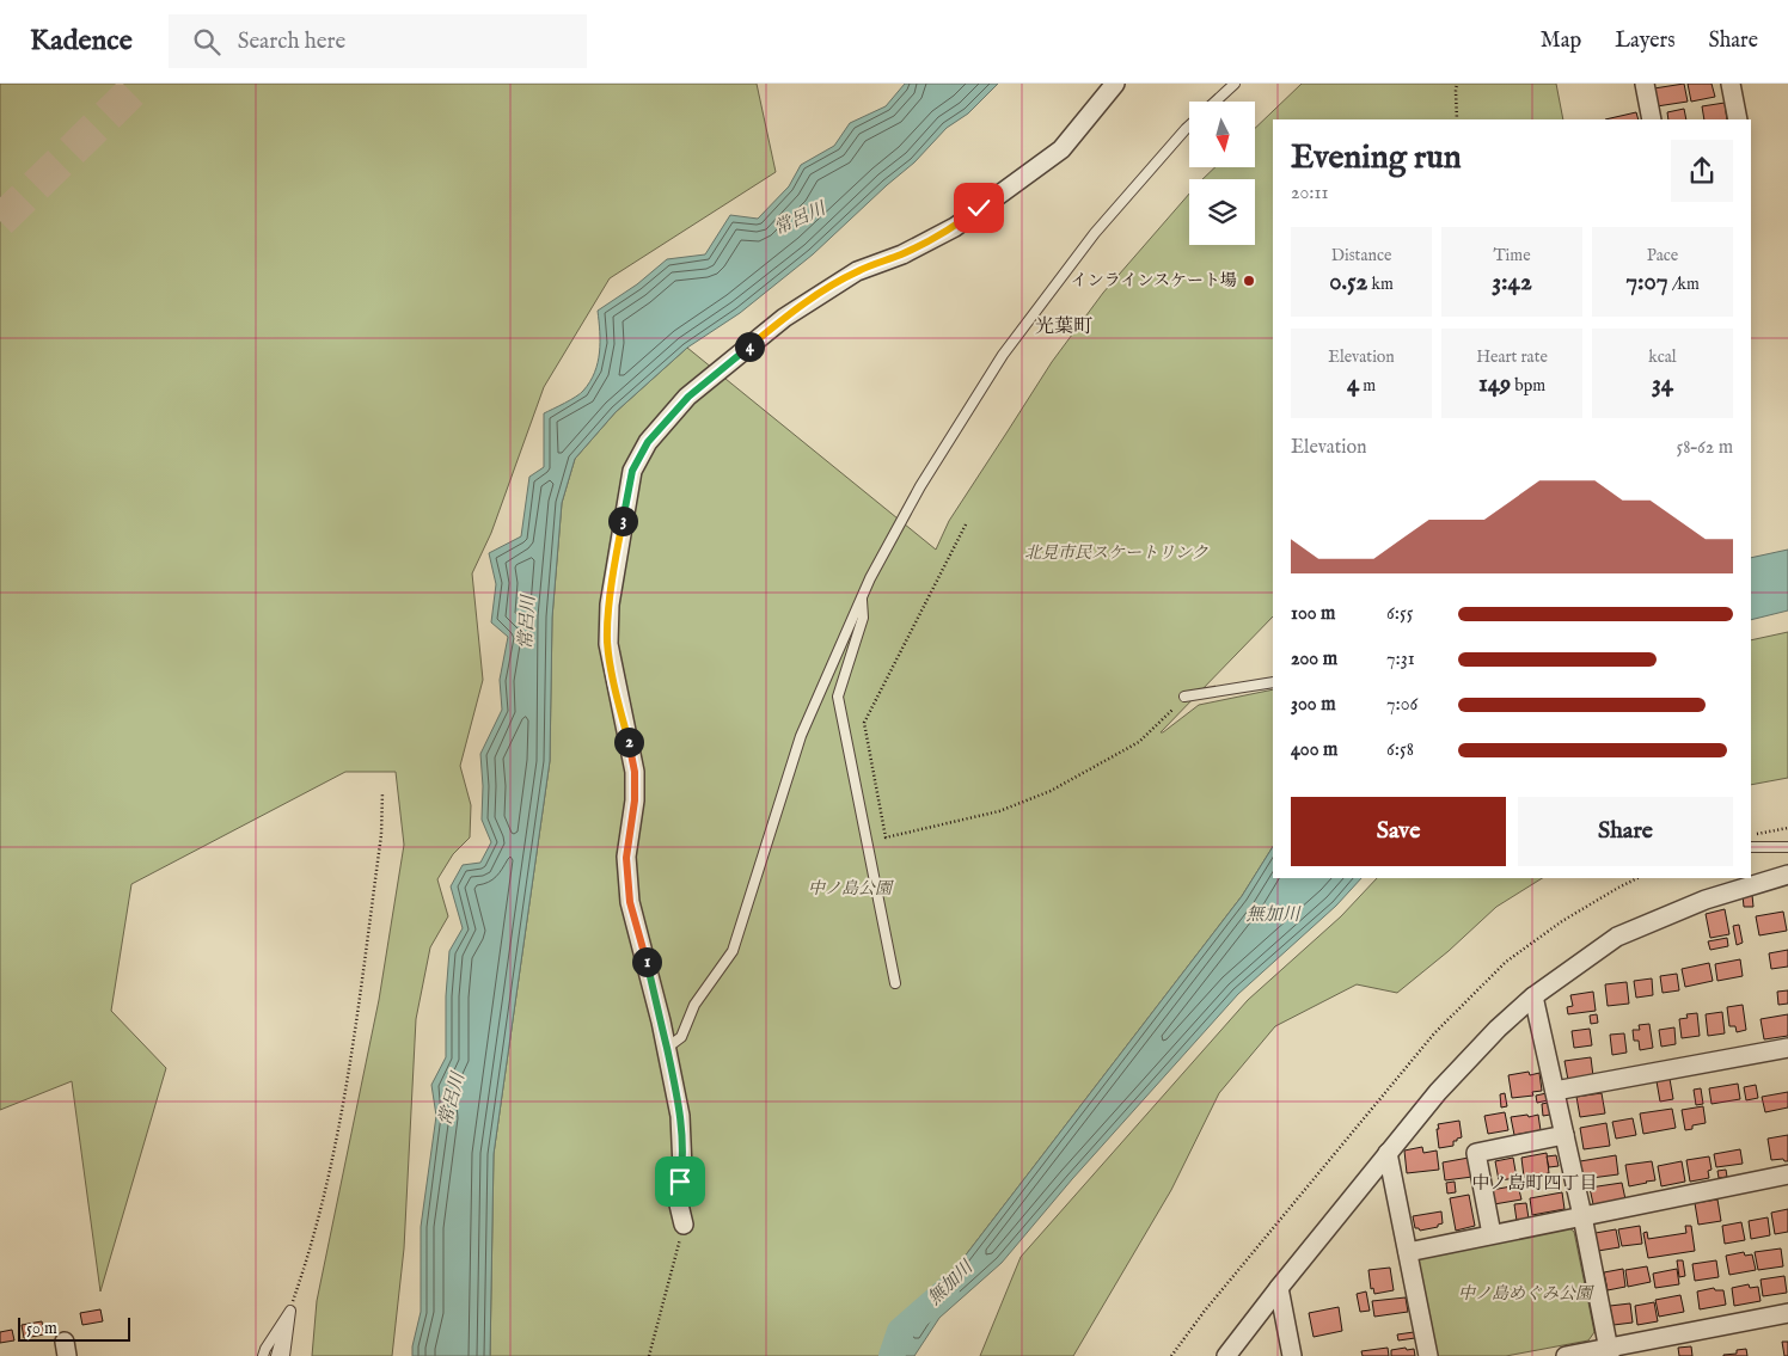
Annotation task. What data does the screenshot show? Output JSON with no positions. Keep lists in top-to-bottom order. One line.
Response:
{"districts":["光葉町","中ノ島町四丁目"],"water":["常呂川","無加川"],"parks":["北見市民スケートリンク","中ノ島公園","中ノ島めぐみ公園"],"places":["インラインスケート場"],"scale_bar":"50 m","north":"bottom","page":{"header":"Kadence","search":"Search here","nav":["Map","Layers","Share"],"heading":["Evening run","20:11"],"stats":[["Distance","0.52 km"],["Time","3:42"],["Pace","7:07 /km"],["Elevation","4 m"],["Heart rate","149 bpm"],["kcal","34"]],"pins":["4","3","2","1"],"chart":["Elevation","58–62 m"],"list":[{"name":"100 m","note":"6:55"},{"name":"200 m","note":"7:31"},{"name":"300 m","note":"7:06"},{"name":"400 m","note":"6:58"}],"buttons":["Save","Share"],"scale":"50 m"}}
